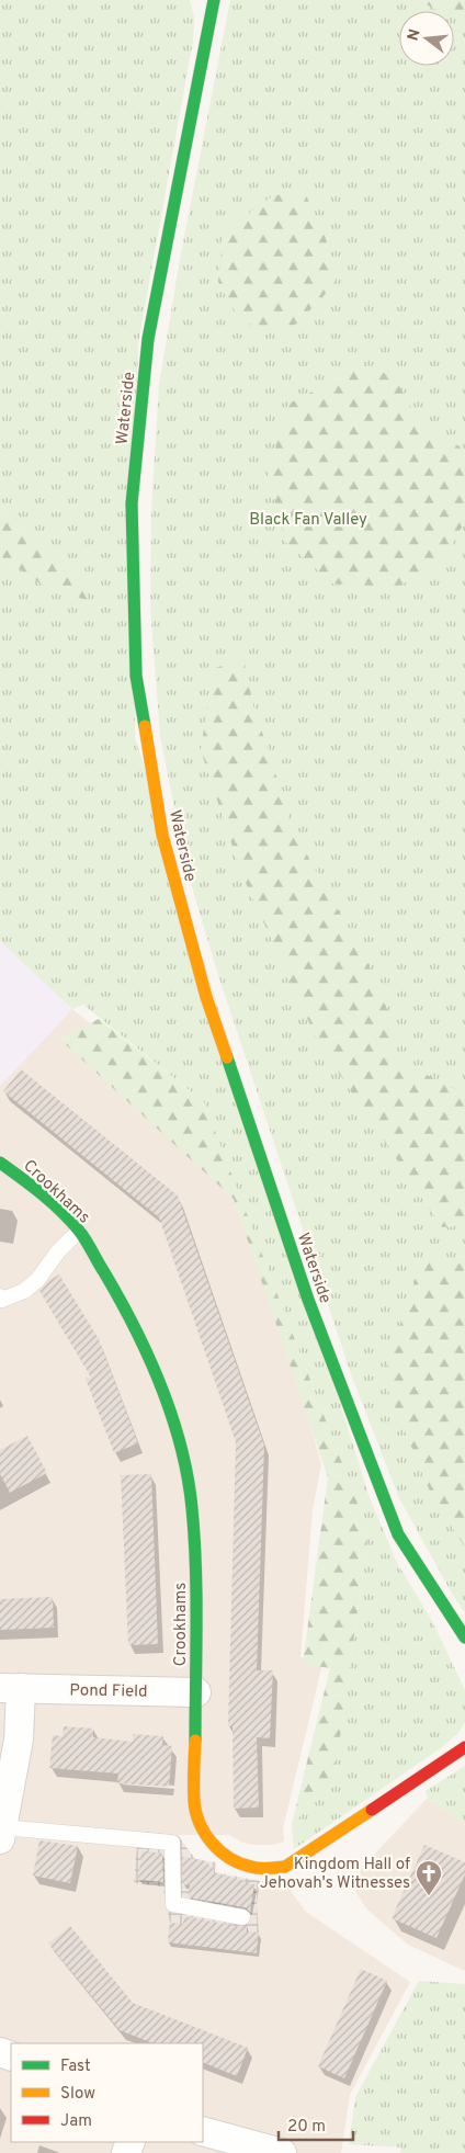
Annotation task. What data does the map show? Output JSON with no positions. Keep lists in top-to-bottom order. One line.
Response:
{"streets":{"main road":["Waterside","Crookhams"],"street":["Pond Field"]},"crossings":[["Crookhams","Pond Field"]],"parks":["Black Fan Valley"],"places":{"church":["Kingdom Hall of Jehovah's Witnesses"]},"legend":["Fast","Slow","Jam"],"scale_bar":"20 m","north":"left"}
